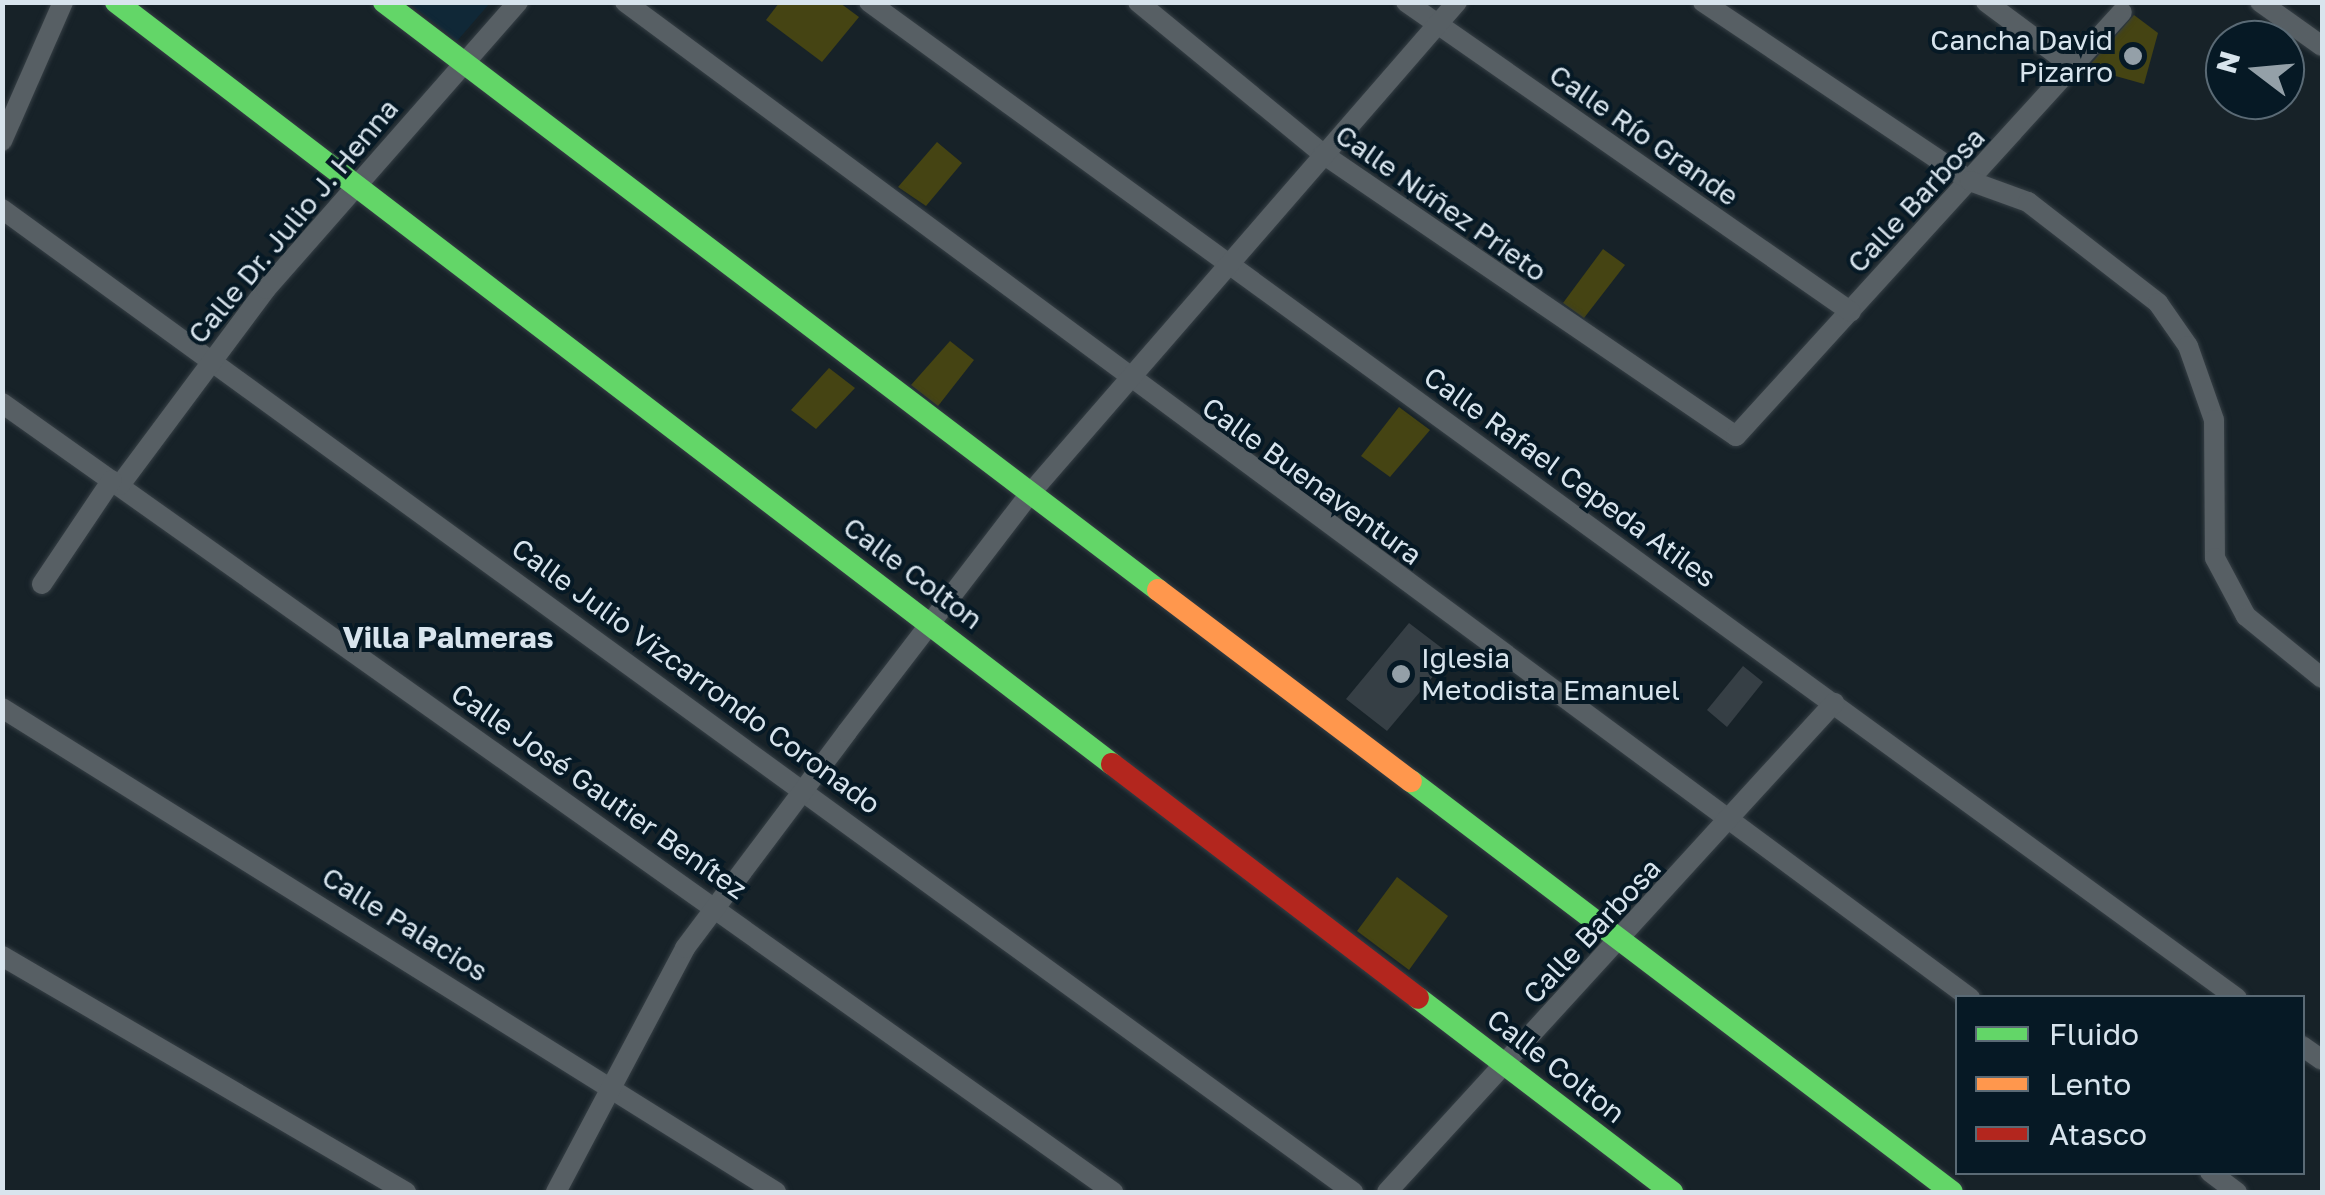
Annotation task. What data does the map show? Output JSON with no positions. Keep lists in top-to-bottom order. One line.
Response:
{"streets":{"street":["Calle Río Grande","Calle Barbosa","Calle Núñez Prieto","Calle Dr. Julio J. Henna","Calle Rafael Cepeda Atiles","Calle Buenaventura","Calle Colton","Calle Julio Vizcarrondo Coronado","Calle José Gautier Benítez","Calle Palacios"]},"crossings":[["Calle Río Grande","Calle Barbosa"],["Calle Barbosa","Calle Núñez Prieto"],["Calle Barbosa","Calle Rafael Cepeda Atiles"],["Calle Barbosa","Calle Buenaventura"],["Calle Barbosa","Calle Colton"],["Calle Dr. Julio J. Henna","Calle Colton"],["Calle Dr. Julio J. Henna","Calle Julio Vizcarrondo Coronado"],["Calle Dr. Julio J. Henna","Calle José Gautier Benítez"]],"districts":["Villa Palmeras"],"places":["Cancha David Pizarro","Iglesia Metodista Emanuel"],"legend":["Fluido","Lento","Atasco"],"north":"left"}
